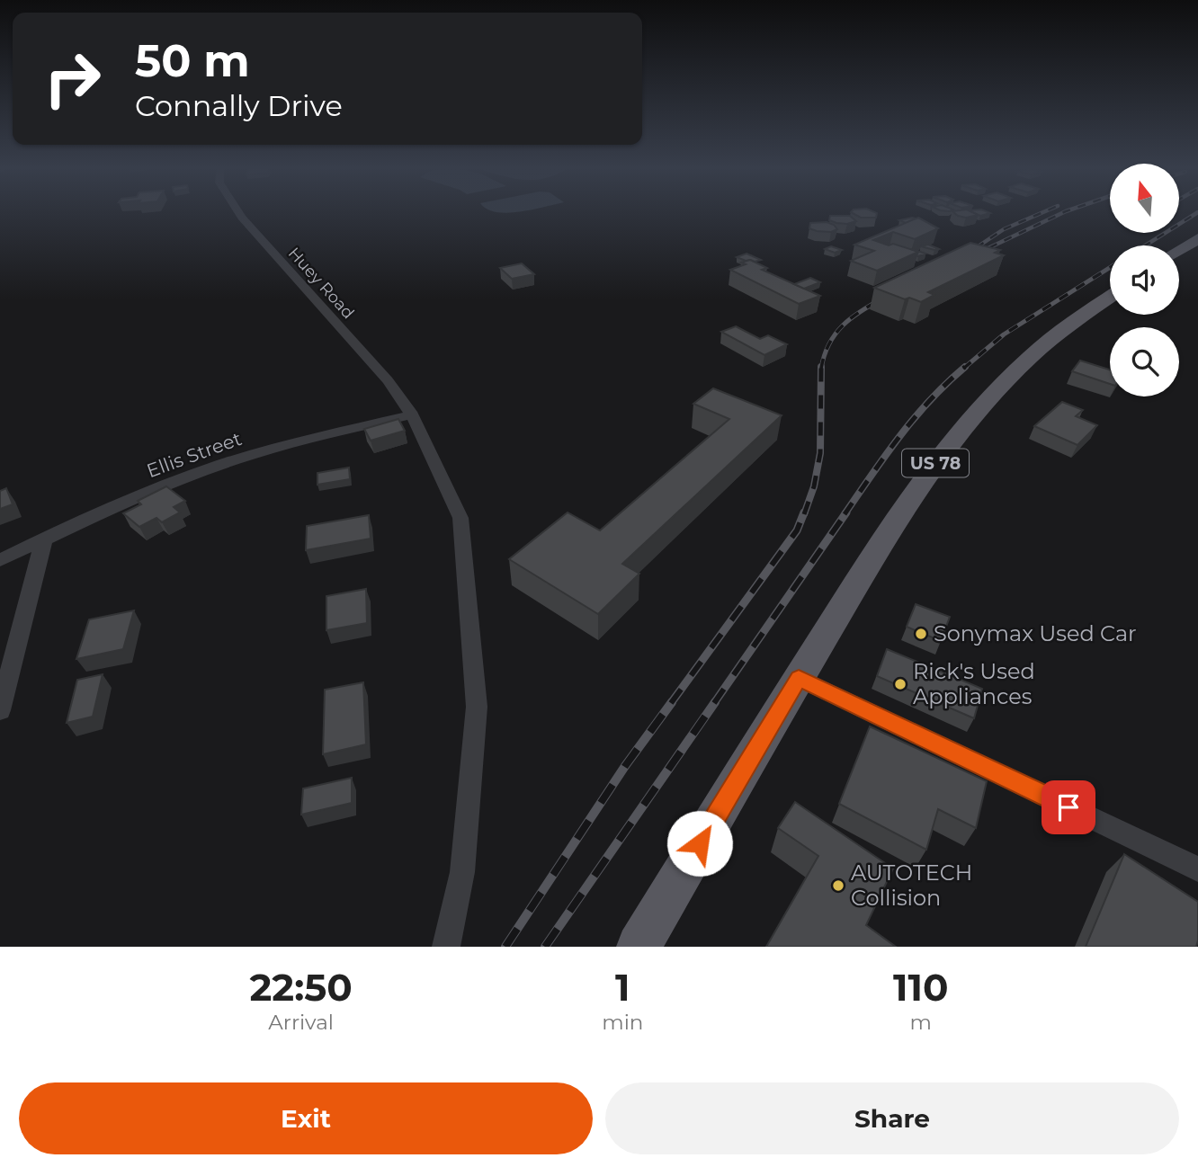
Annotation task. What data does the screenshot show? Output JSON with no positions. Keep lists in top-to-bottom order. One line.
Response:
{"streets":{"main road":["US 78"],"street":["Huey Road","Ellis Street"]},"crossings":[["Huey Road","Ellis Street"]],"places":["Sonymax Used Car","Rick's Used Appliances","AUTOTECH Collision"],"north":"top","page":{"turn":["50 m","Connally Drive"],"eta":["22:50","Arrival","1","min","110","m"],"buttons":["Exit","Share"]}}
